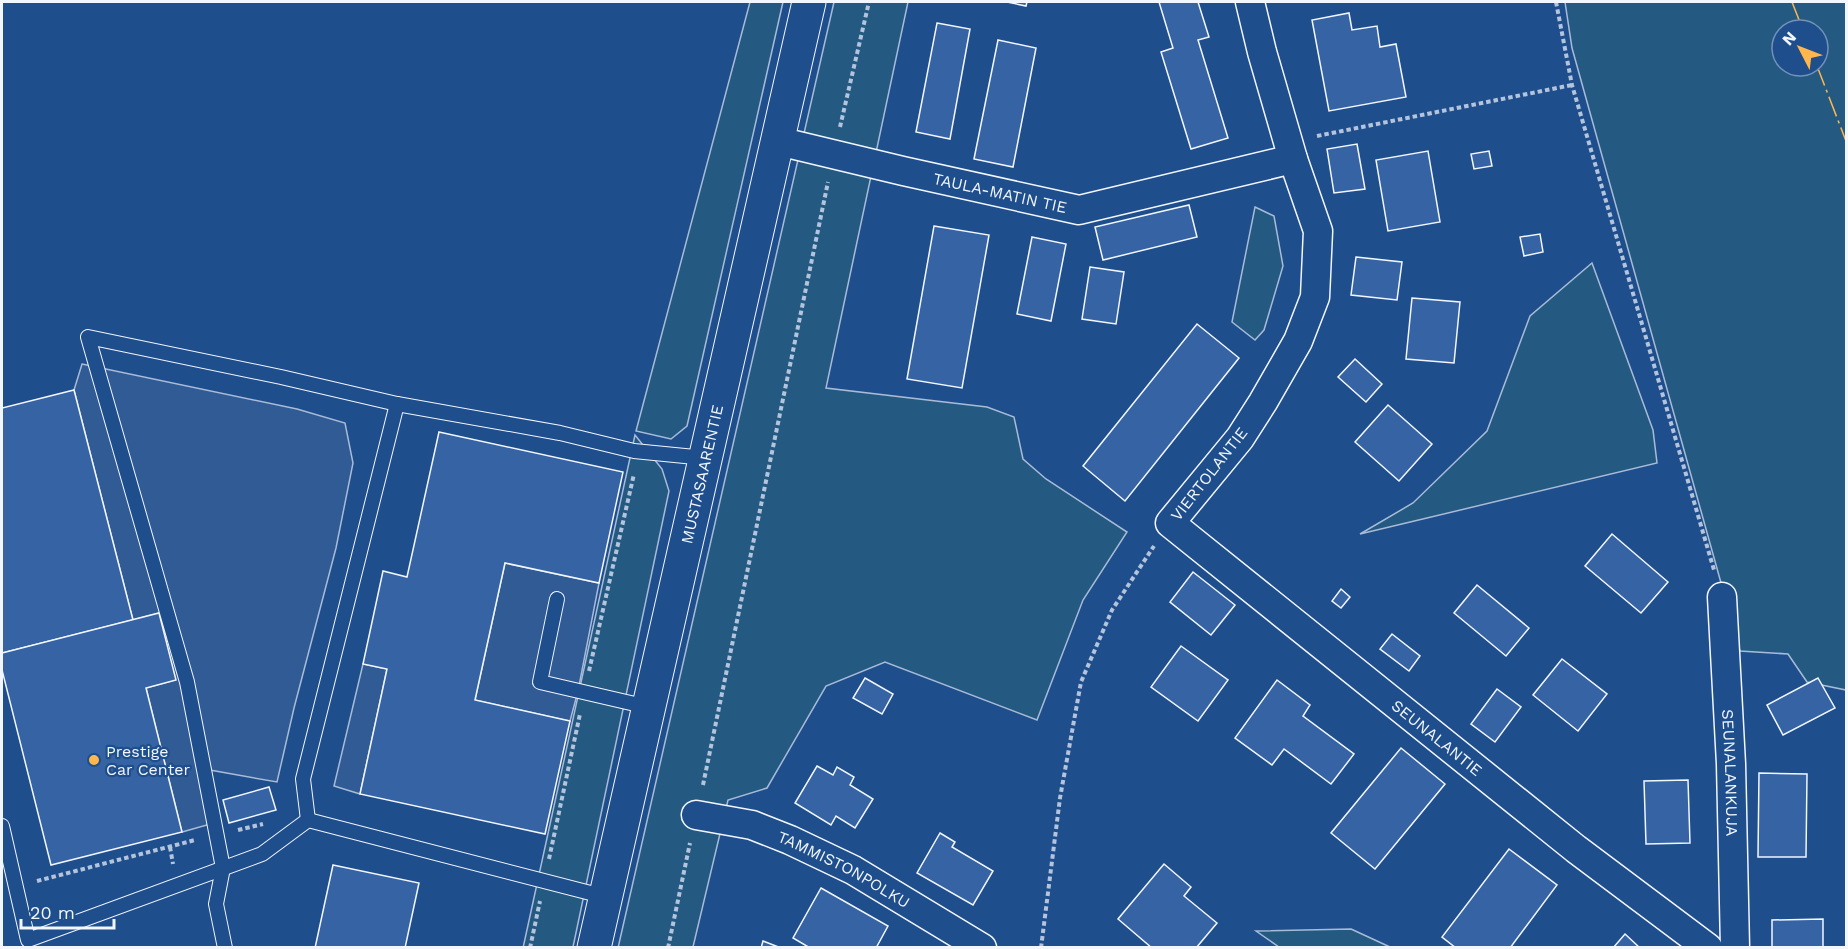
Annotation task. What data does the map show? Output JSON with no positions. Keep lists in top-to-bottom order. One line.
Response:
{"streets":{"main road":["MUSTASAARENTIE"],"street":["TAULA-MATIN TIE","VIERTOLANTIE","SEUNALANTIE","SEUNALANKUJA","TAMMISTONPOLKU"]},"crossings":[["TAULA-MATIN TIE","MUSTASAARENTIE"],["TAULA-MATIN TIE","VIERTOLANTIE"],["VIERTOLANTIE","SEUNALANTIE"]],"places":["Prestige Car Center"],"scale_bar":"20 m","north":"top left"}
